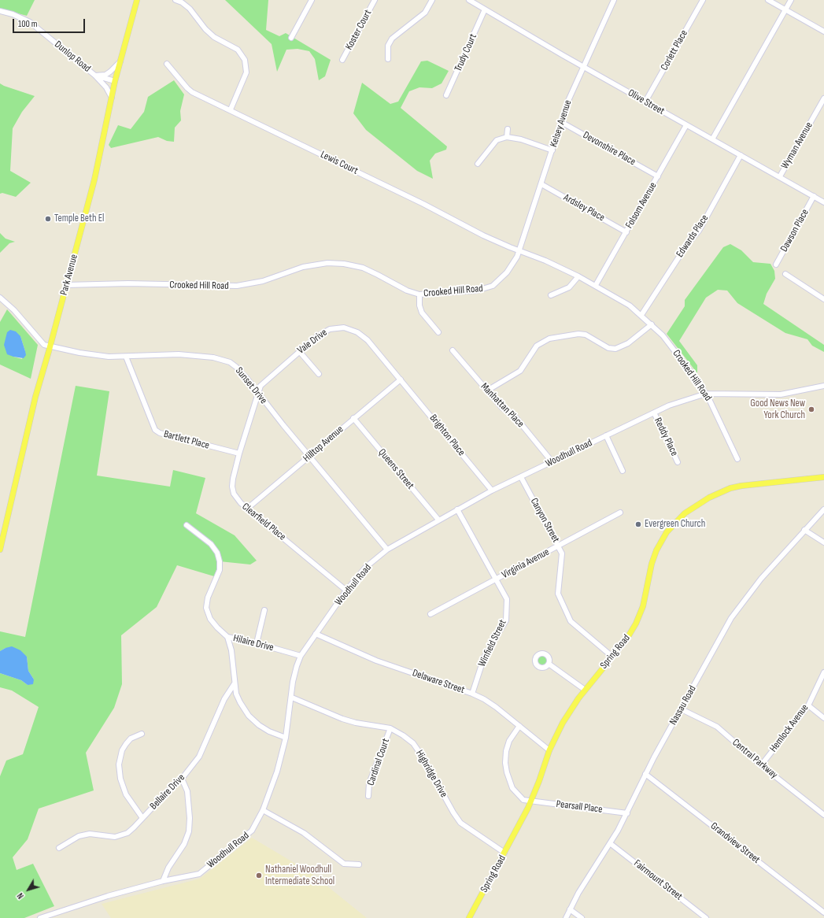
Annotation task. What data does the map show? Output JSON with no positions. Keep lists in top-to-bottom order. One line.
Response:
{"streets":{"main road":["Park Avenue","Spring Road"],"street":["Koster Court","Corlett Place","Trudy Court","Dunlop Road","Olive Street","Kelsey Avenue","Wyman Avenue","Devonshire Place","Lewis Court","Folsom Avenue","Ardsley Place","Dawson Place","Edwards Place","Crooked Hill Road","Vale Drive","Sunset Drive","Manhattan Place","Brighton Place","Reddy Place","Bartlett Place","Hilltop Avenue","Woodhull Road","Queens Street","Canyon Street","Clearfield Place","Virginia Avenue","Hilaire Drive","Winfield Street","Delaware Street","Nassau Road","Hemlock Avenue","Central Parkway","Cardinal Court","Highridge Drive","Bellaire Drive","Pearsall Place","Grandview Street","Fairmount Street"]},"crossings":[["Corlett Place","Olive Street"],["Trudy Court","Olive Street"],["Dunlop Road","Park Avenue"],["Olive Street","Kelsey Avenue"],["Olive Street","Wyman Avenue"],["Olive Street","Folsom Avenue"],["Olive Street","Dawson Place"],["Olive Street","Edwards Place"],["Kelsey Avenue","Devonshire Place"],["Kelsey Avenue","Lewis Court"],["Kelsey Avenue","Ardsley Place"],["Kelsey Avenue","Crooked Hill Road"],["Devonshire Place","Folsom Avenue"],["Lewis Court","Crooked Hill Road"],["Folsom Avenue","Ardsley Place"],["Folsom Avenue","Crooked Hill Road"],["Edwards Place","Crooked Hill Road"],["Park Avenue","Crooked Hill Road"],["Park Avenue","Sunset Drive"],["Crooked Hill Road","Woodhull Road"],["Vale Drive","Sunset Drive"],["Vale Drive","Brighton Place"],["Vale Drive","Hilltop Avenue"],["Vale Drive","Clearfield Place"],["Sunset Drive","Bartlett Place"],["Sunset Drive","Hilltop Avenue"],["Sunset Drive","Woodhull Road"],["Sunset Drive","Clearfield Place"],["Manhattan Place","Woodhull Road"],["Brighton Place","Hilltop Avenue"],["Brighton Place","Woodhull Road"],["Reddy Place","Woodhull Road"],["Bartlett Place","Clearfield Place"],["Hilltop Avenue","Queens Street"],["Hilltop Avenue","Clearfield Place"],["Woodhull Road","Queens Street"],["Woodhull Road","Canyon Street"],["Woodhull Road","Clearfield Place"],["Woodhull Road","Hilaire Drive"],["Woodhull Road","Winfield Street"],["Woodhull Road","Delaware Street"],["Woodhull Road","Highridge Drive"],["Canyon Street","Virginia Avenue"],["Canyon Street","Spring Road"],["Virginia Avenue","Winfield Street"],["Winfield Street","Delaware Street"],["Spring Road","Delaware Street"],["Spring Road","Highridge Drive"],["Spring Road","Pearsall Place"],["Delaware Street","Pearsall Place"],["Nassau Road","Central Parkway"],["Nassau Road","Pearsall Place"],["Nassau Road","Grandview Street"],["Nassau Road","Fairmount Street"],["Hemlock Avenue","Central Parkway"],["Cardinal Court","Highridge Drive"]],"places":["Temple Beth El","Good News New York Church","Evergreen Church","Nathaniel Woodhull Intermediate School"],"scale_bar":"100 m","north":"bottom left"}
